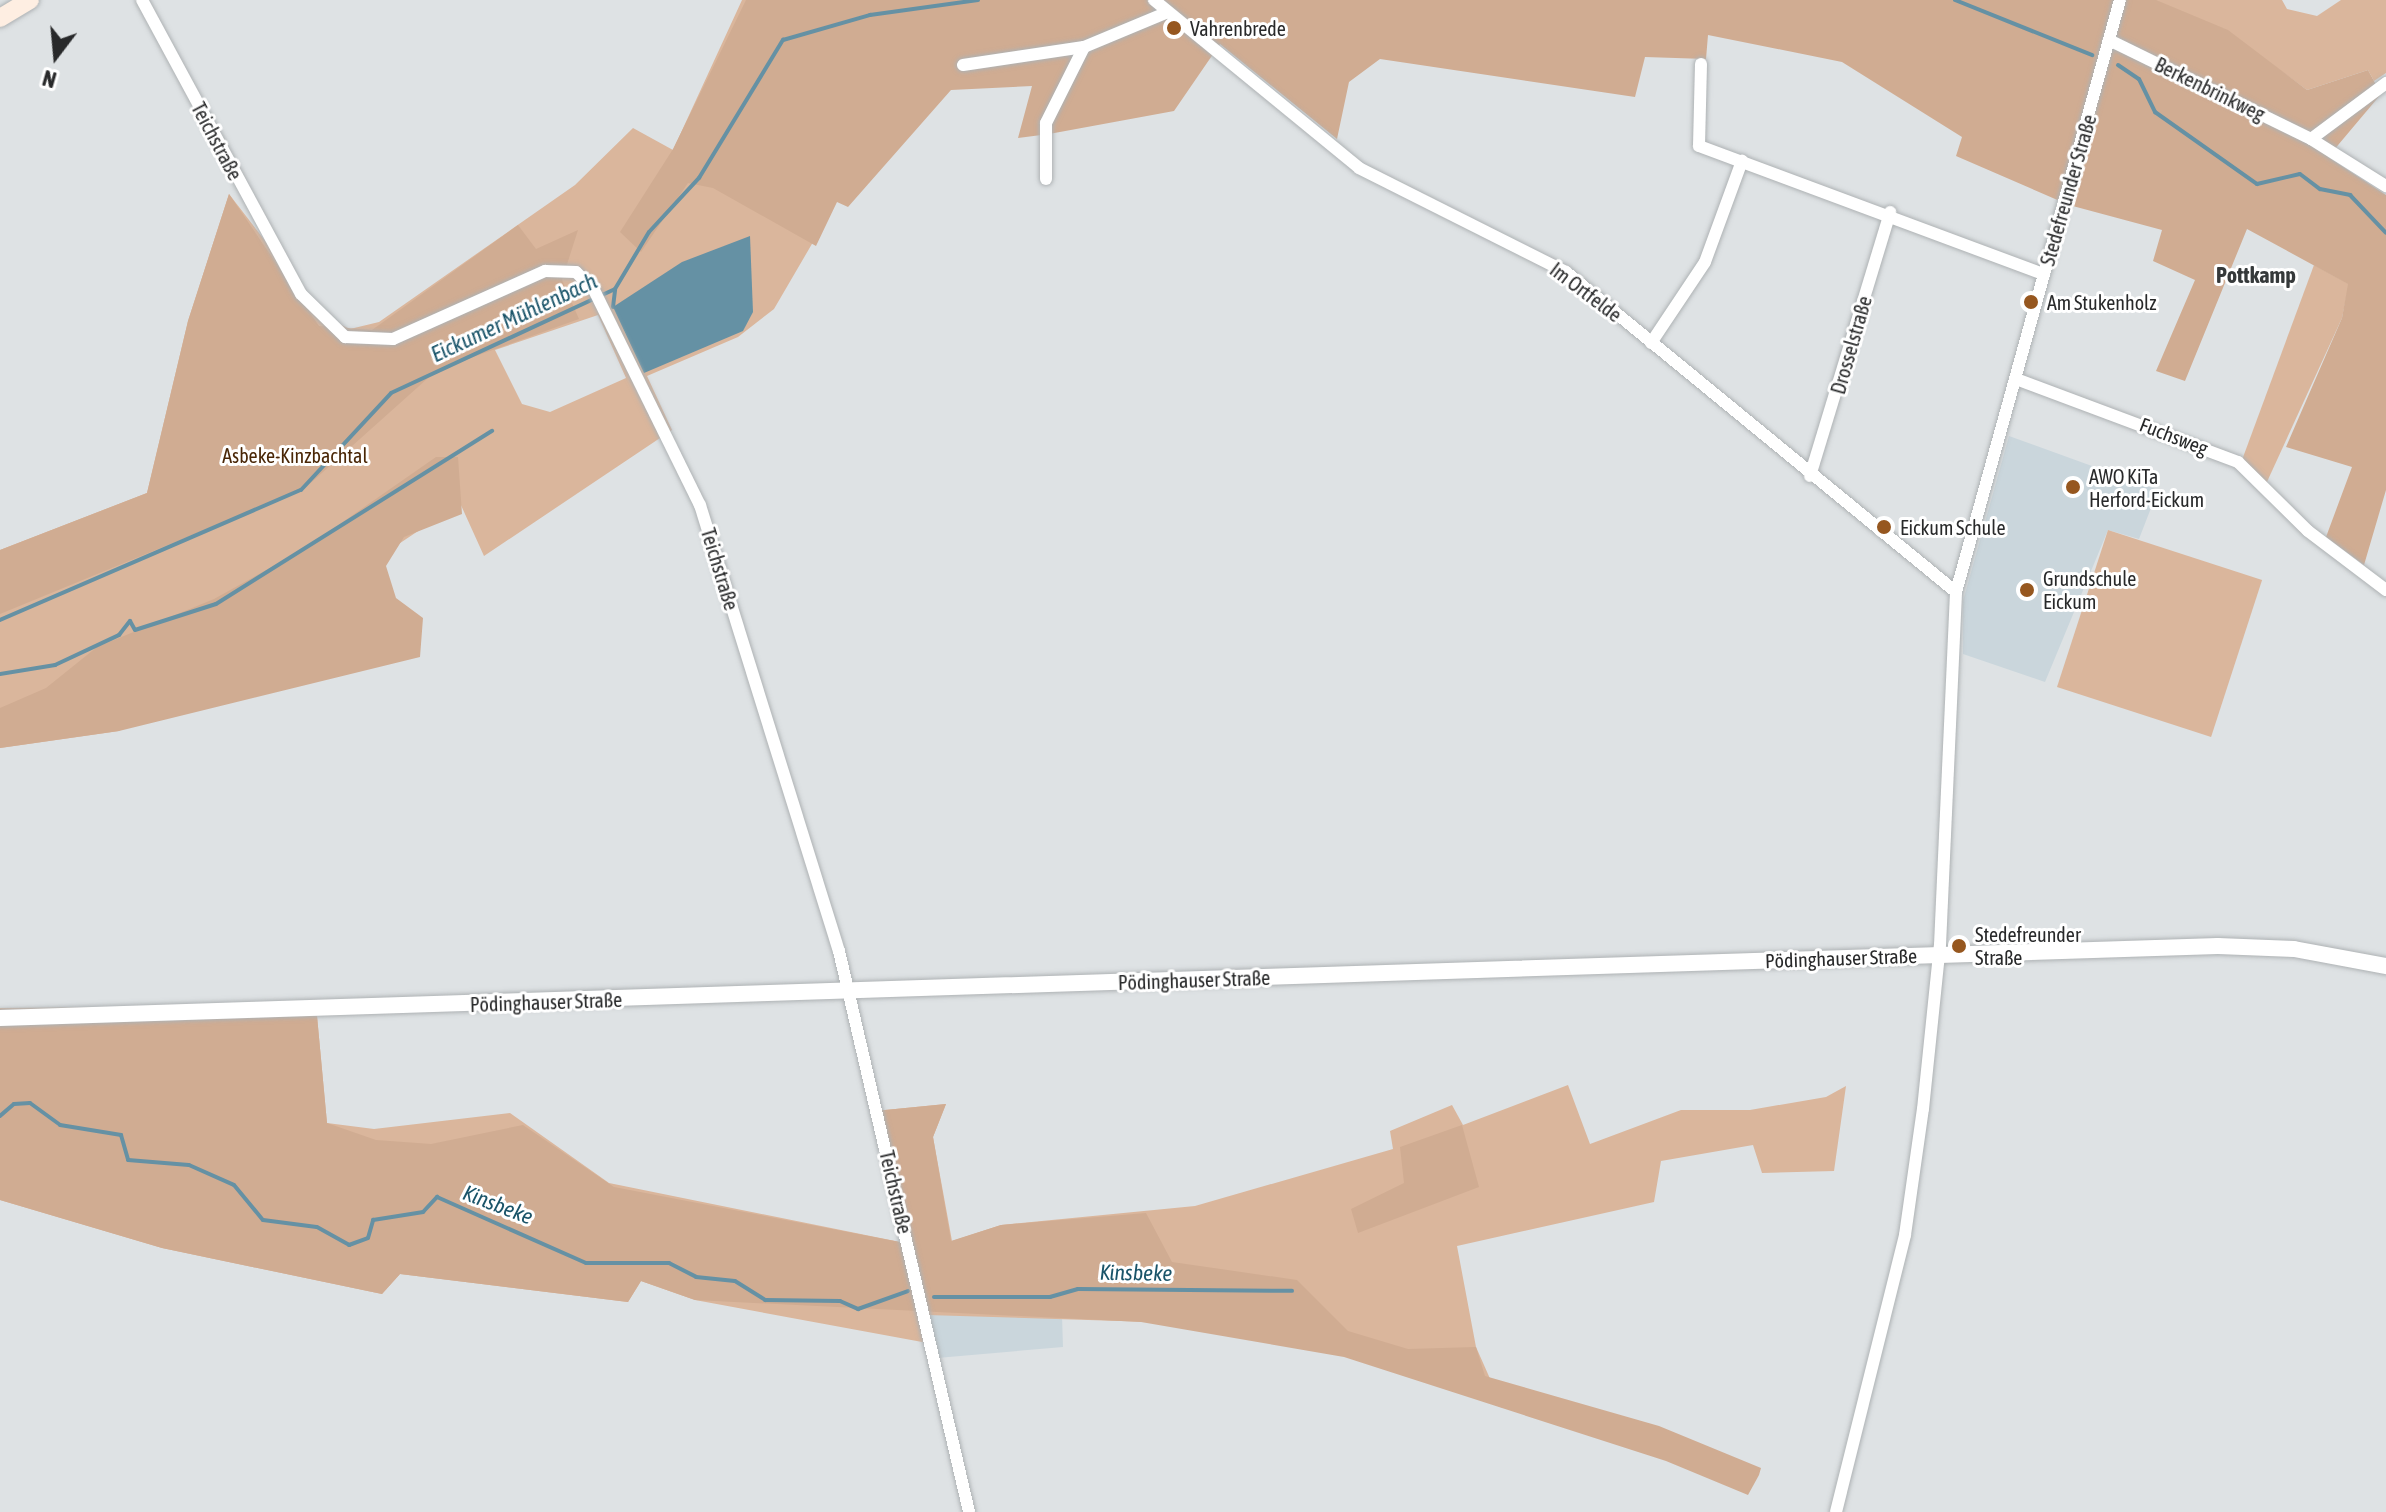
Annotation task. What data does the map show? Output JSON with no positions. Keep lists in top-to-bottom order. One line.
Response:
{"streets":{"street":["Berkenbrinkweg","Teichstraße","Stedefreunder Straße","Im Ortfelde","Drosselstraße","Fuchsweg","Pödinghauser Straße"]},"crossings":[["Berkenbrinkweg","Stedefreunder Straße"],["Teichstraße","Pödinghauser Straße"],["Stedefreunder Straße","Im Ortfelde"],["Stedefreunder Straße","Fuchsweg"],["Stedefreunder Straße","Pödinghauser Straße"],["Im Ortfelde","Drosselstraße"]],"districts":["Pottkamp"],"water":["Eickumer Mühlenbach","Kinsbeke"],"parks":["Asbeke-Kinzbachtal"],"places":["Vahrenbrede","Am Stukenholz","AWO KiTa Herford-Eickum","Eickum Schule","Grundschule Eickum","Stedefreunder Straße"],"north":"bottom"}
